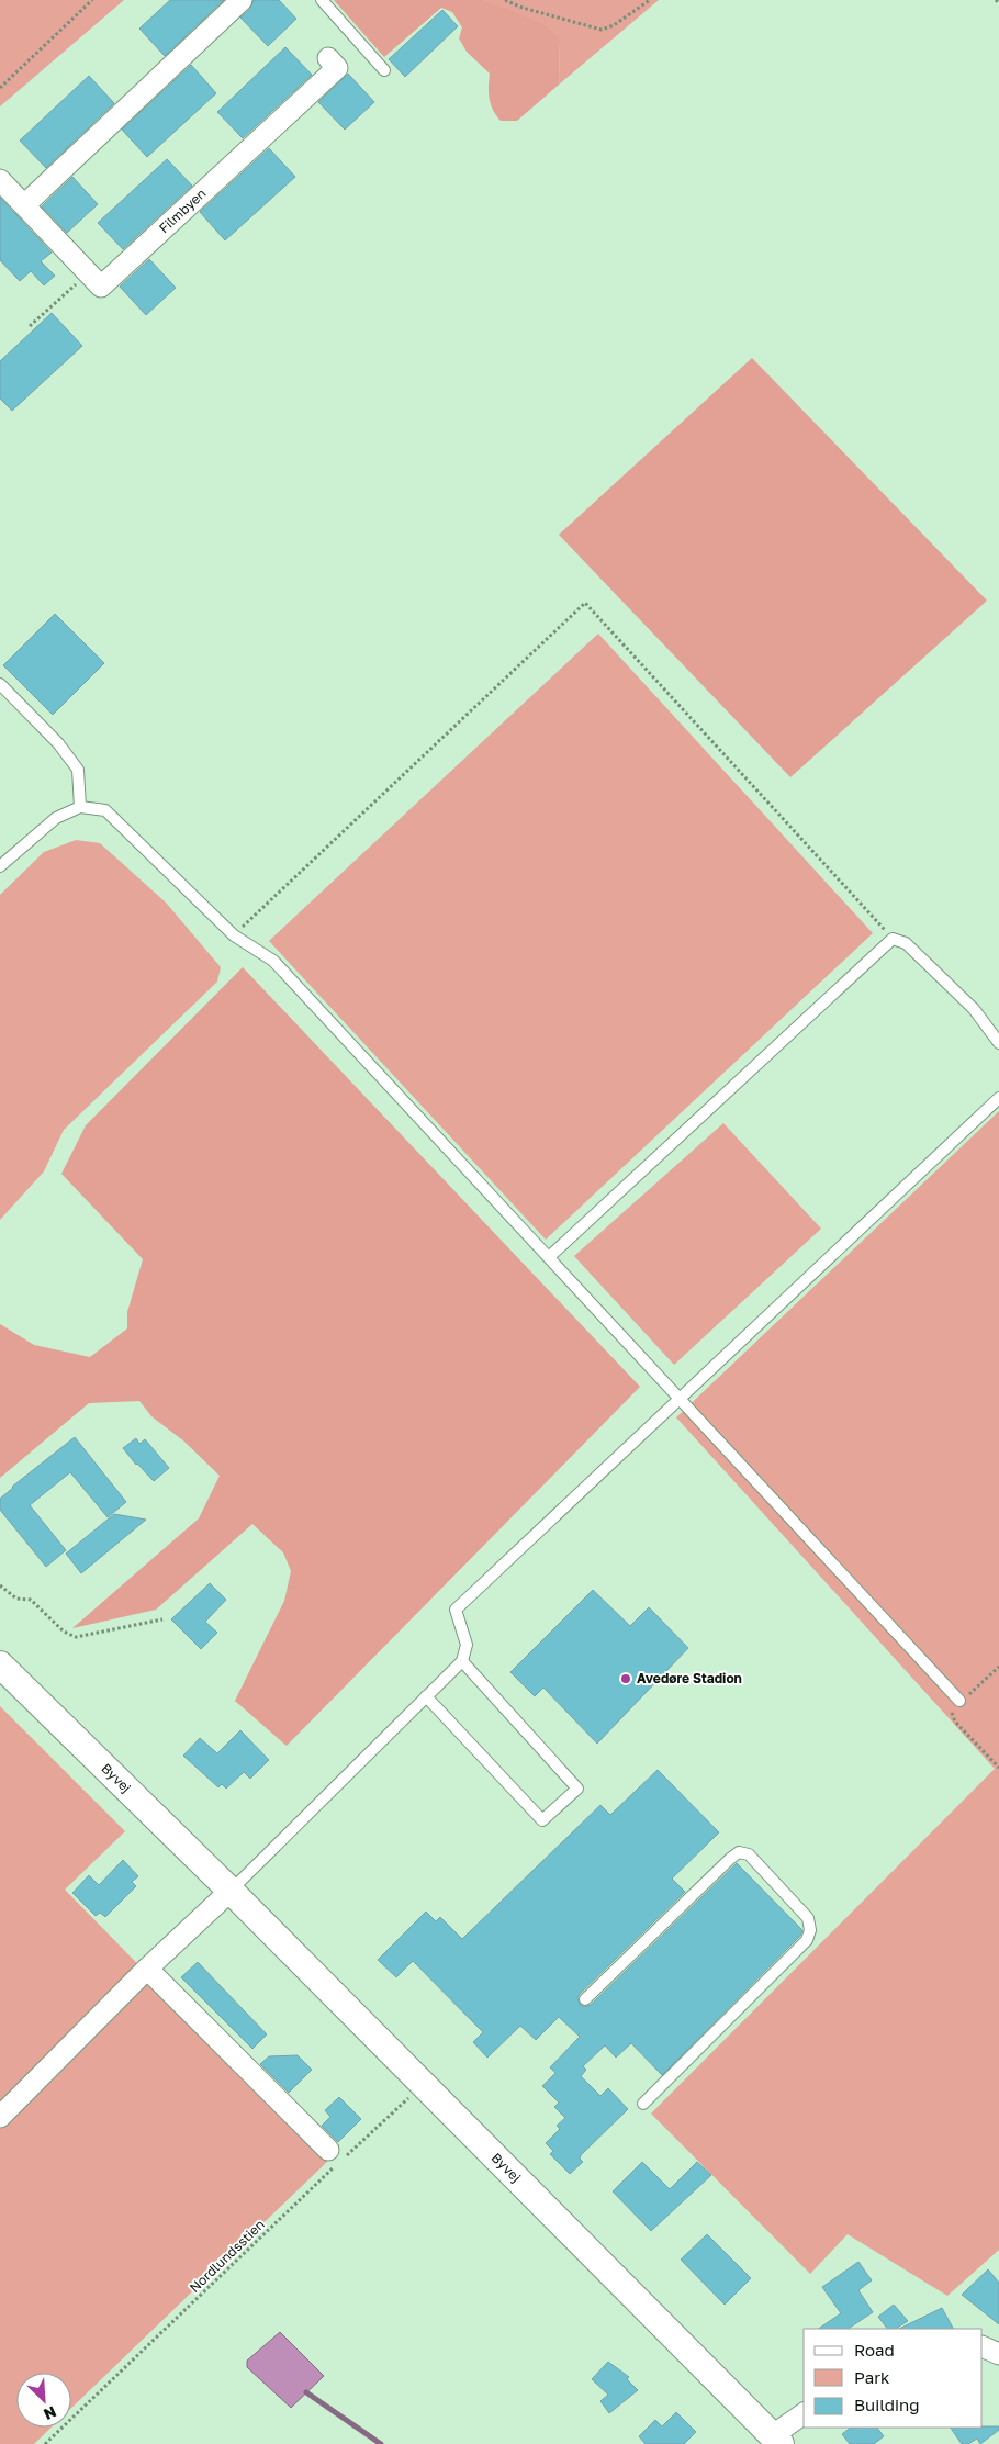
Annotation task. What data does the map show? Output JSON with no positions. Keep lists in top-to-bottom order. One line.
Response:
{"streets":{"street":["Filmbyen","Byvej"],"path":["Nordlundsstien"]},"crossings":[["Byvej","Nordlundsstien"]],"places":["Avedøre Stadion"],"legend":["Road","Park","Building"],"north":"bottom right"}
